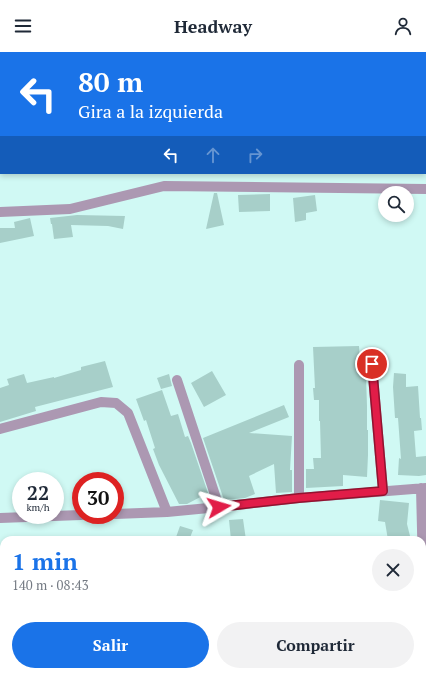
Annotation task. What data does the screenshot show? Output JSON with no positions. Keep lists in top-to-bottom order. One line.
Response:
{"page":{"header":"Headway","turn":["80 m","Gira a la izquierda"],"speed":"22 km/h","limit":"30","heading":["1 min","140 m · 08:43"],"buttons":["Salir","Compartir"]}}
